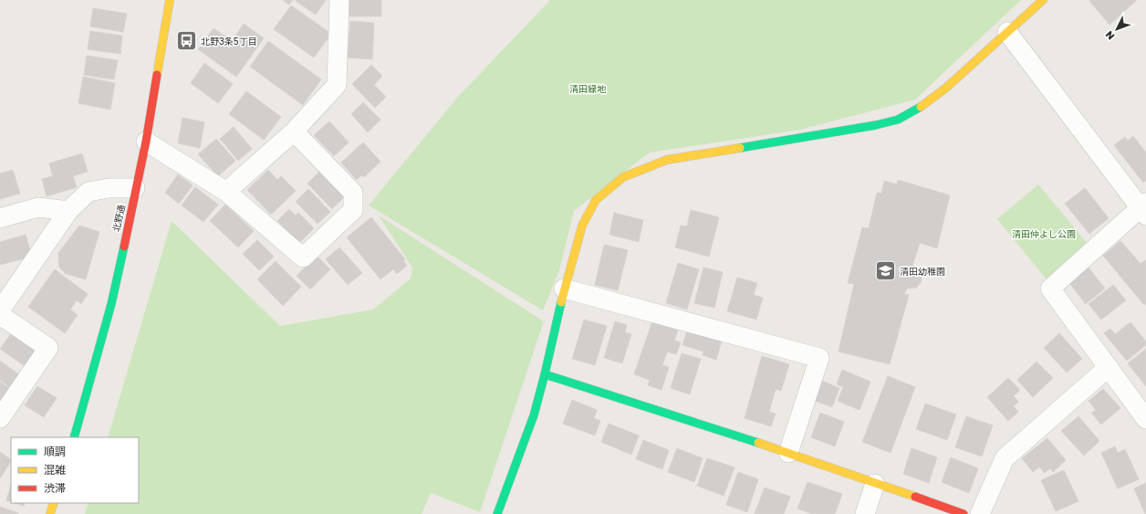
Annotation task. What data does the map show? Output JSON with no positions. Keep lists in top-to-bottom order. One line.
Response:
{"streets":{"street":["北野通"]},"parks":["清田緑地","清田仲よし公園"],"places":{"bus stop":["北野3条5丁目"],"school or university":["清田幼稚園"]},"legend":["順調","混雑","渋滞"],"north":"bottom left"}
